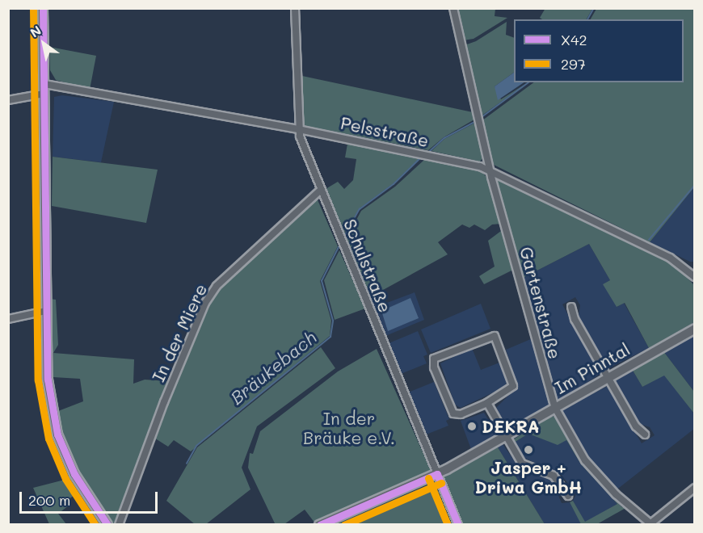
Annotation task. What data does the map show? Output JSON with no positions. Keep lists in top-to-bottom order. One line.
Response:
{"streets":{"main road":["Im Pinntal"],"street":["Pelsstraße","Schulstraße","Gartenstraße","In der Miere"]},"crossings":[["Pelsstraße","Schulstraße"],["Pelsstraße","Gartenstraße"],["Schulstraße","In der Miere"],["Schulstraße","Im Pinntal"],["Gartenstraße","Im Pinntal"]],"water":["Bräukebach"],"parks":["In der Bräuke e.V."],"places":["DEKRA","Jasper + Driwa GmbH"],"lines":["transit line X42","transit line 297"],"legend":["X42","297"],"scale_bar":"200 m","north":"top left"}
